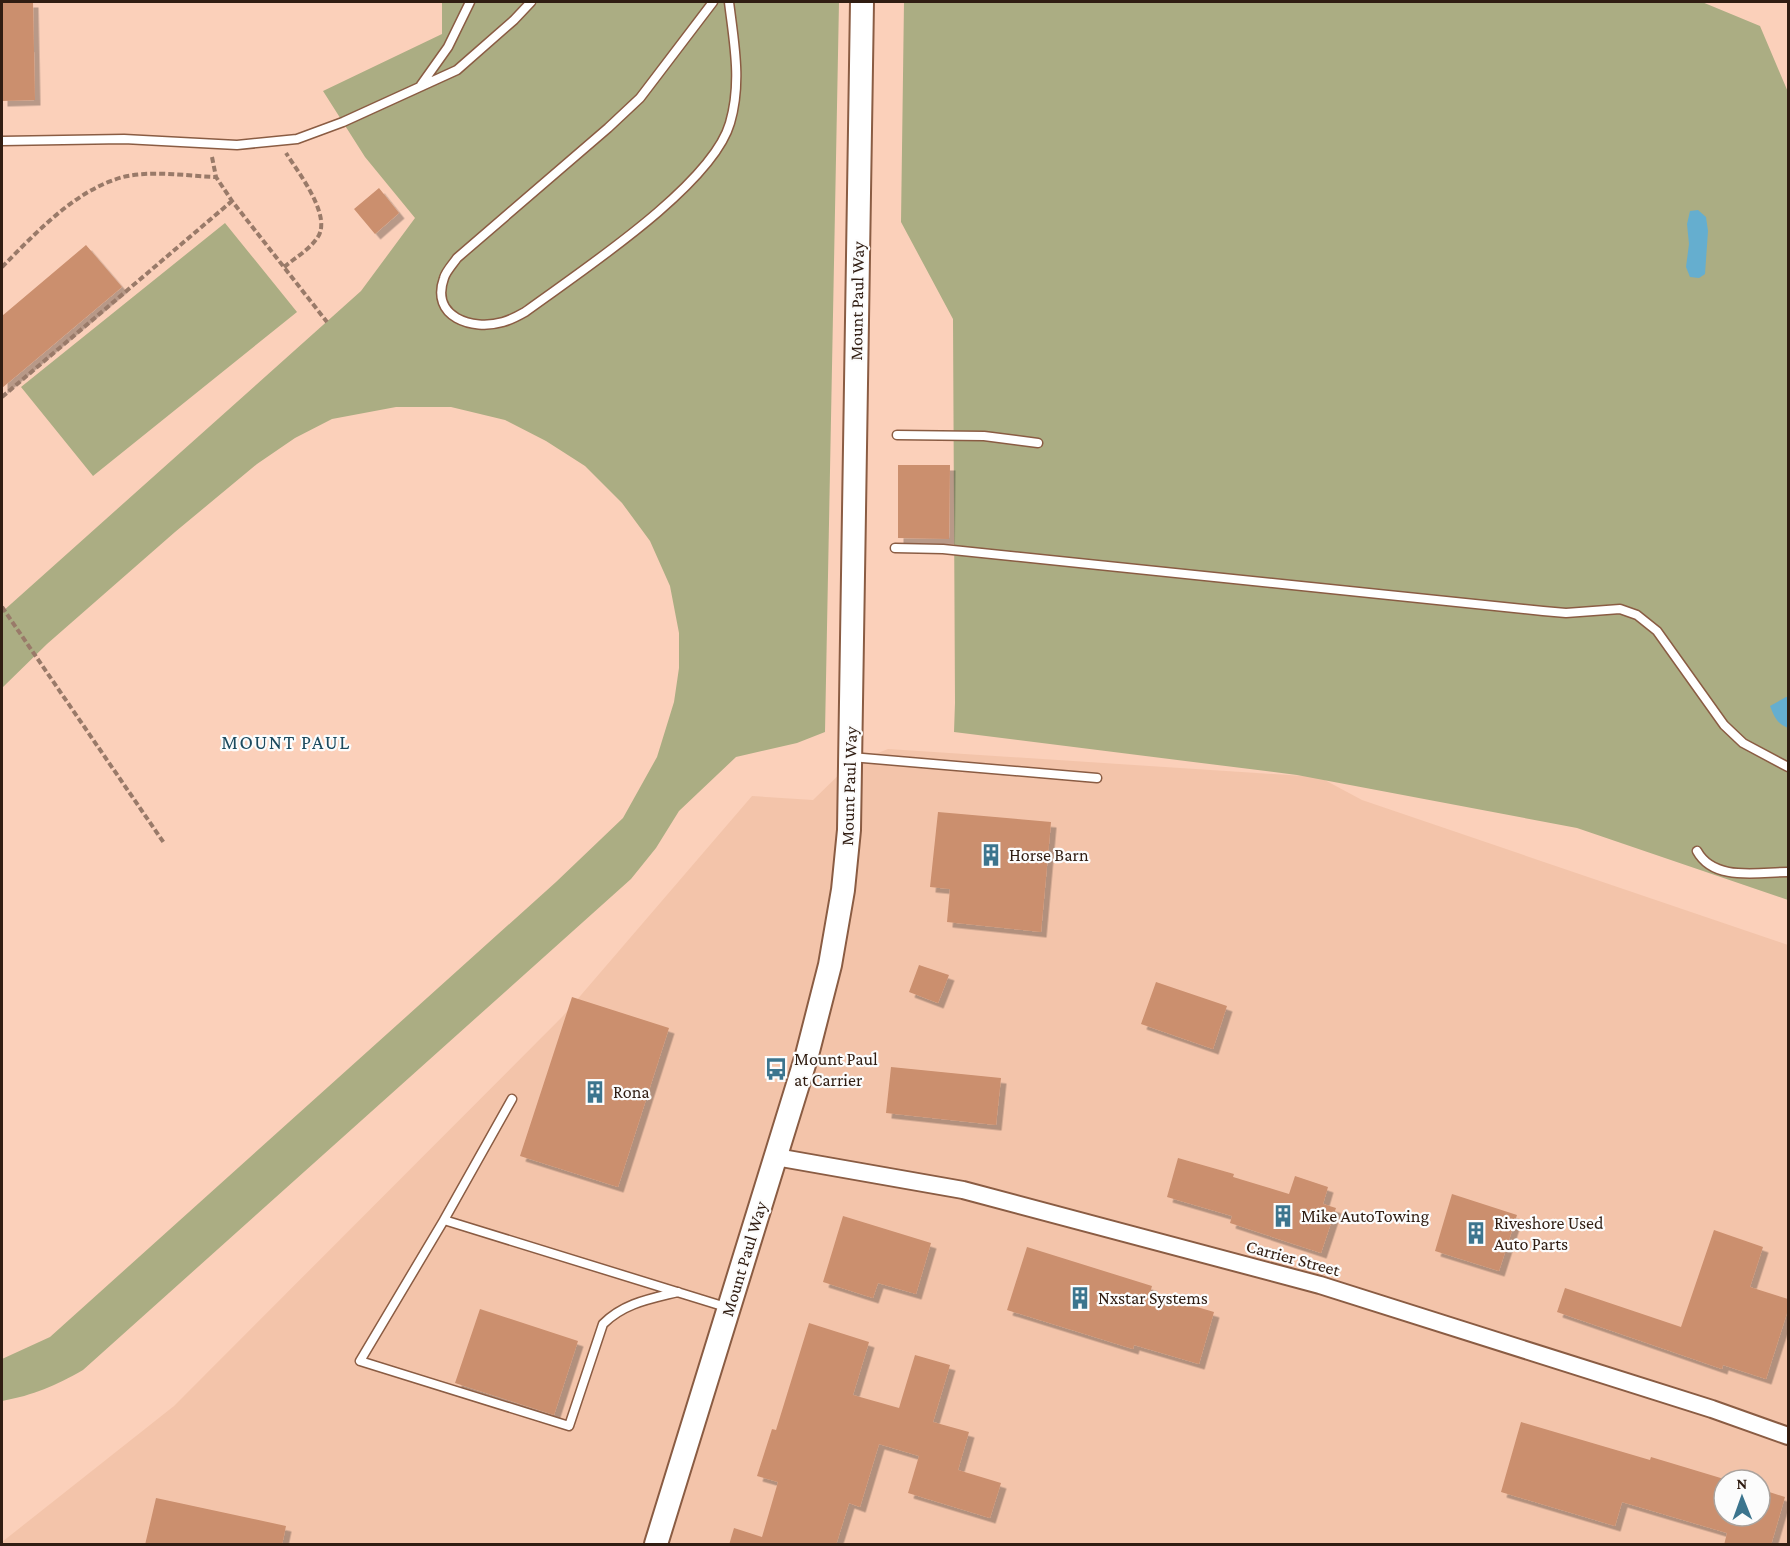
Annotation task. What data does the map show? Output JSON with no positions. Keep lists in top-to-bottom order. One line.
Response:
{"streets":{"street":["Mount Paul Way","Carrier Street"]},"crossings":[["Mount Paul Way","Carrier Street"]],"districts":["MOUNT PAUL"],"places":{"building":["Horse Barn","Rona","Mike AutoTowing","Riveshore Used Auto Parts","Nxstar Systems"],"bus stop":["Mount Paul at Carrier"]},"north":"top"}
